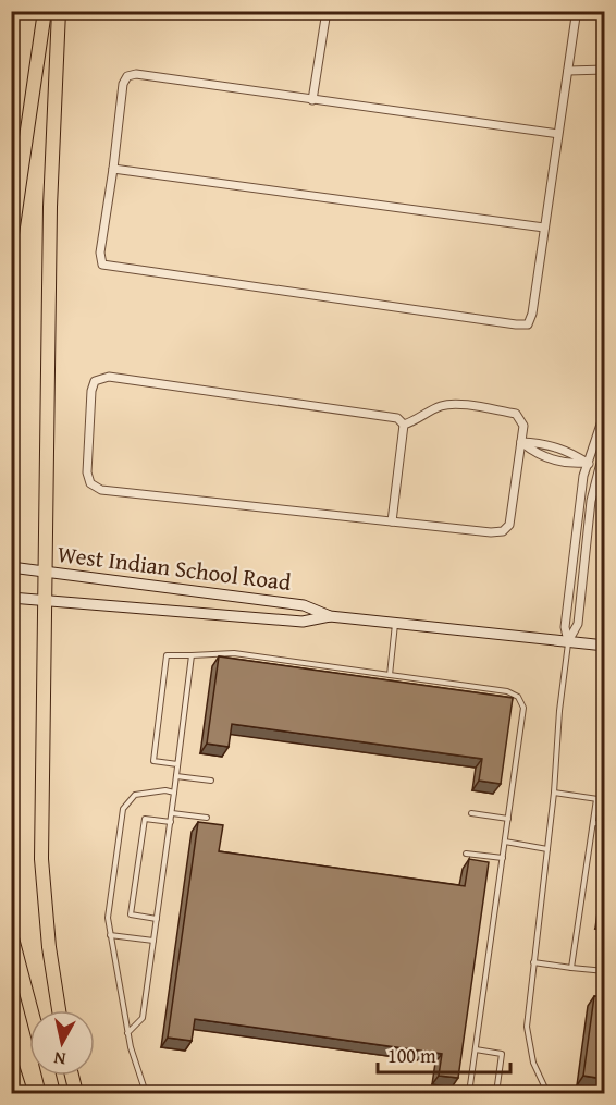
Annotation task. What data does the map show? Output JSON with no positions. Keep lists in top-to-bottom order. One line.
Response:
{"streets":{"main road":["West Indian School Road"]},"scale_bar":"100 m","north":"bottom"}
